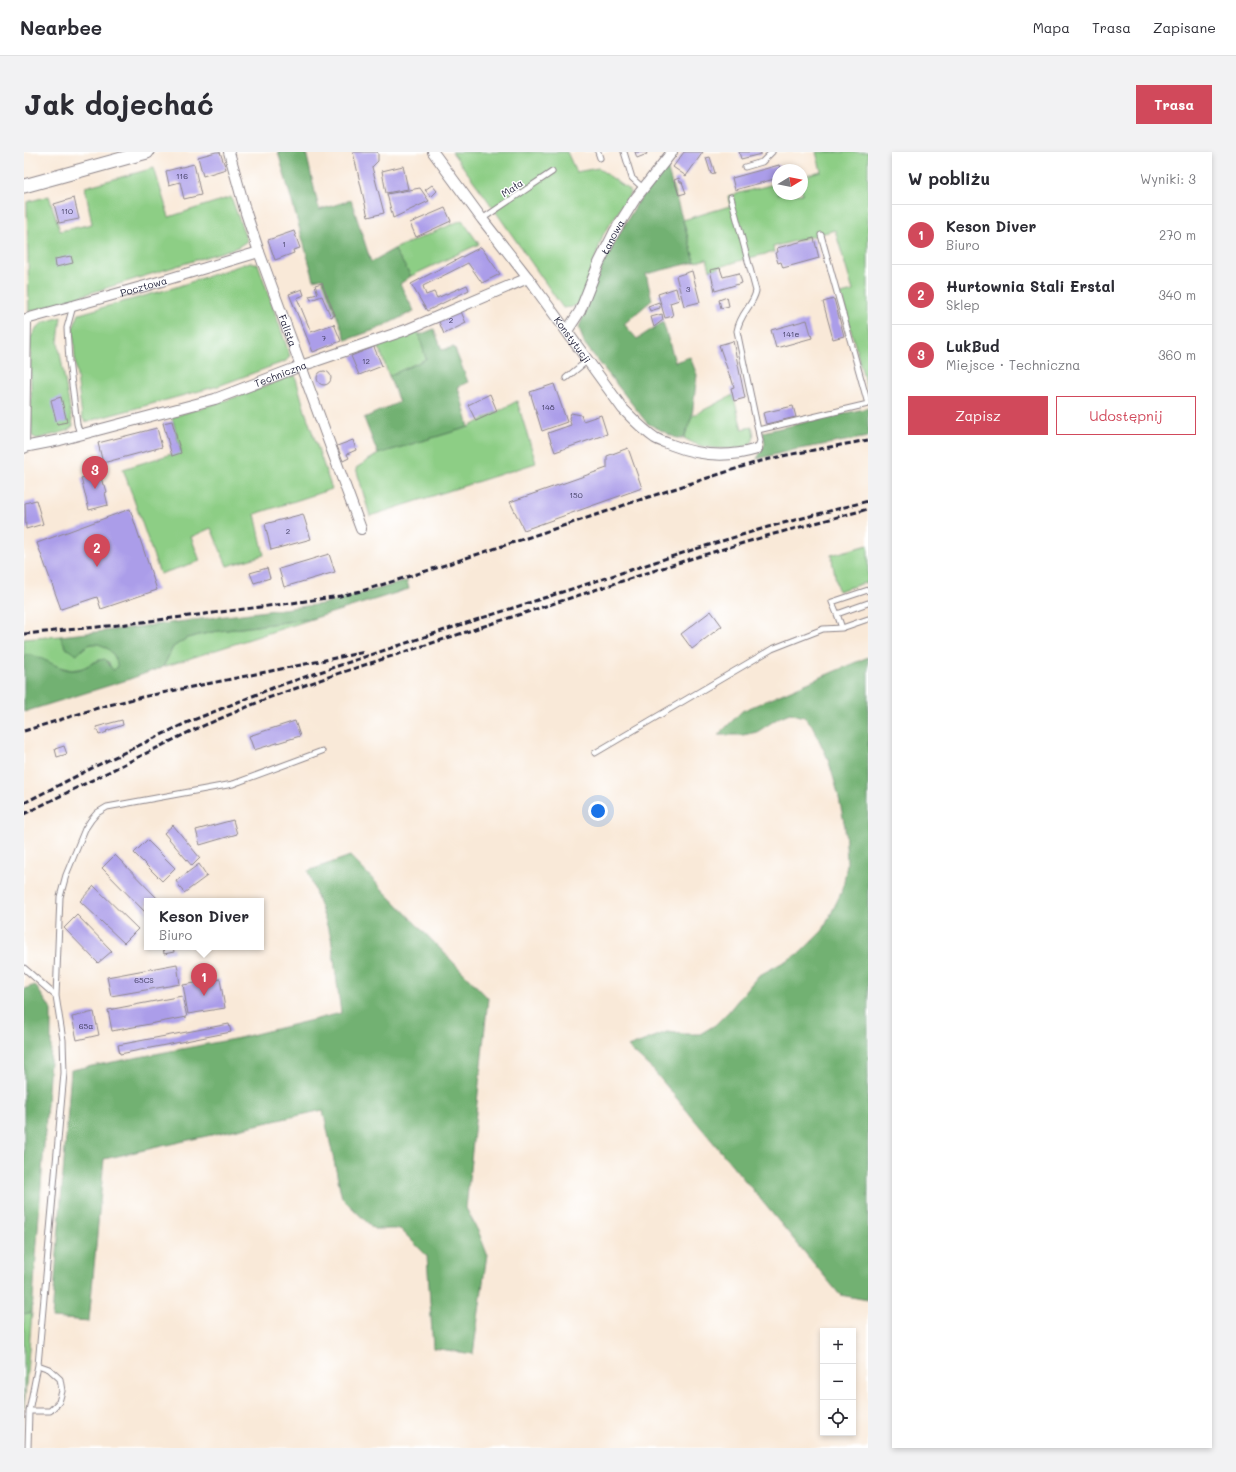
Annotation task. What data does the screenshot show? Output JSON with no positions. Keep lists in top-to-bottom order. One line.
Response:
{"streets":{"street":["Łanowa","Pocztowa","Falista","Konstytucji","Techniczna"],"lane":["Mała"]},"crossings":[["Mała","Konstytucji"],["Łanowa","Konstytucji"],["Pocztowa","Falista"],["Pocztowa","Techniczna"],["Falista","Techniczna"],["Konstytucji","Techniczna"]],"house_numbers":["116","110","1","3","2","141e","7","12","148","150","2","65CS","65a"],"north":"right","page":{"header":"Nearbee","nav":["Mapa","Trasa","Zapisane"],"buttons":["Trasa",["Zapisz","Udostępnij"]],"title":"Jak dojechać","heading":["W pobliżu","Wyniki: 3"],"list":[{"mark":"1","name":"Keson Diver","note":"Biuro","value":"270 m"},{"mark":"2","name":"Hurtownia Stali Erstal","note":"Sklep","value":"340 m"},{"mark":"3","name":"LukBud","note":"Miejsce · Techniczna","value":"360 m"}],"pins":["3","2","1"],"popup":["Keson Diver","Biuro"],"map_buttons":["+","−"]}}
